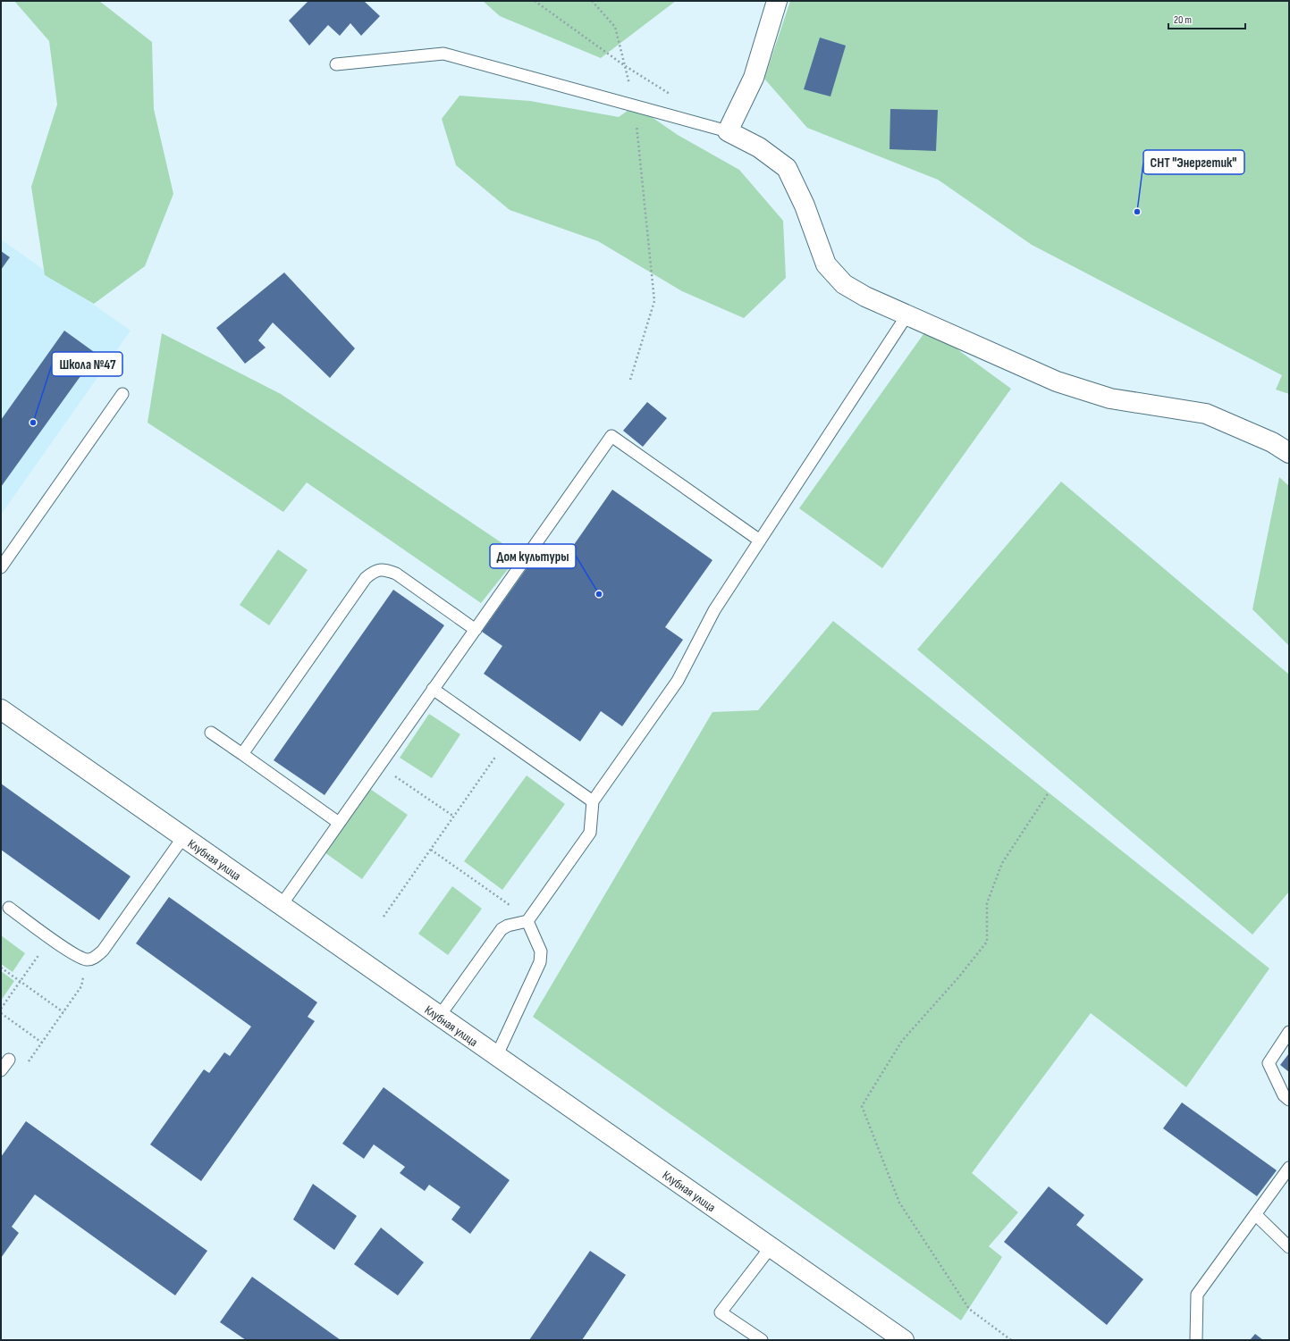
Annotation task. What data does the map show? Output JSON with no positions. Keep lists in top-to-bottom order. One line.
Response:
{"streets":{"street":["Клубная улица"]},"places":["СНТ \"Энергетик\"","Школа №47","Дом культуры"],"scale_bar":"20 m"}
